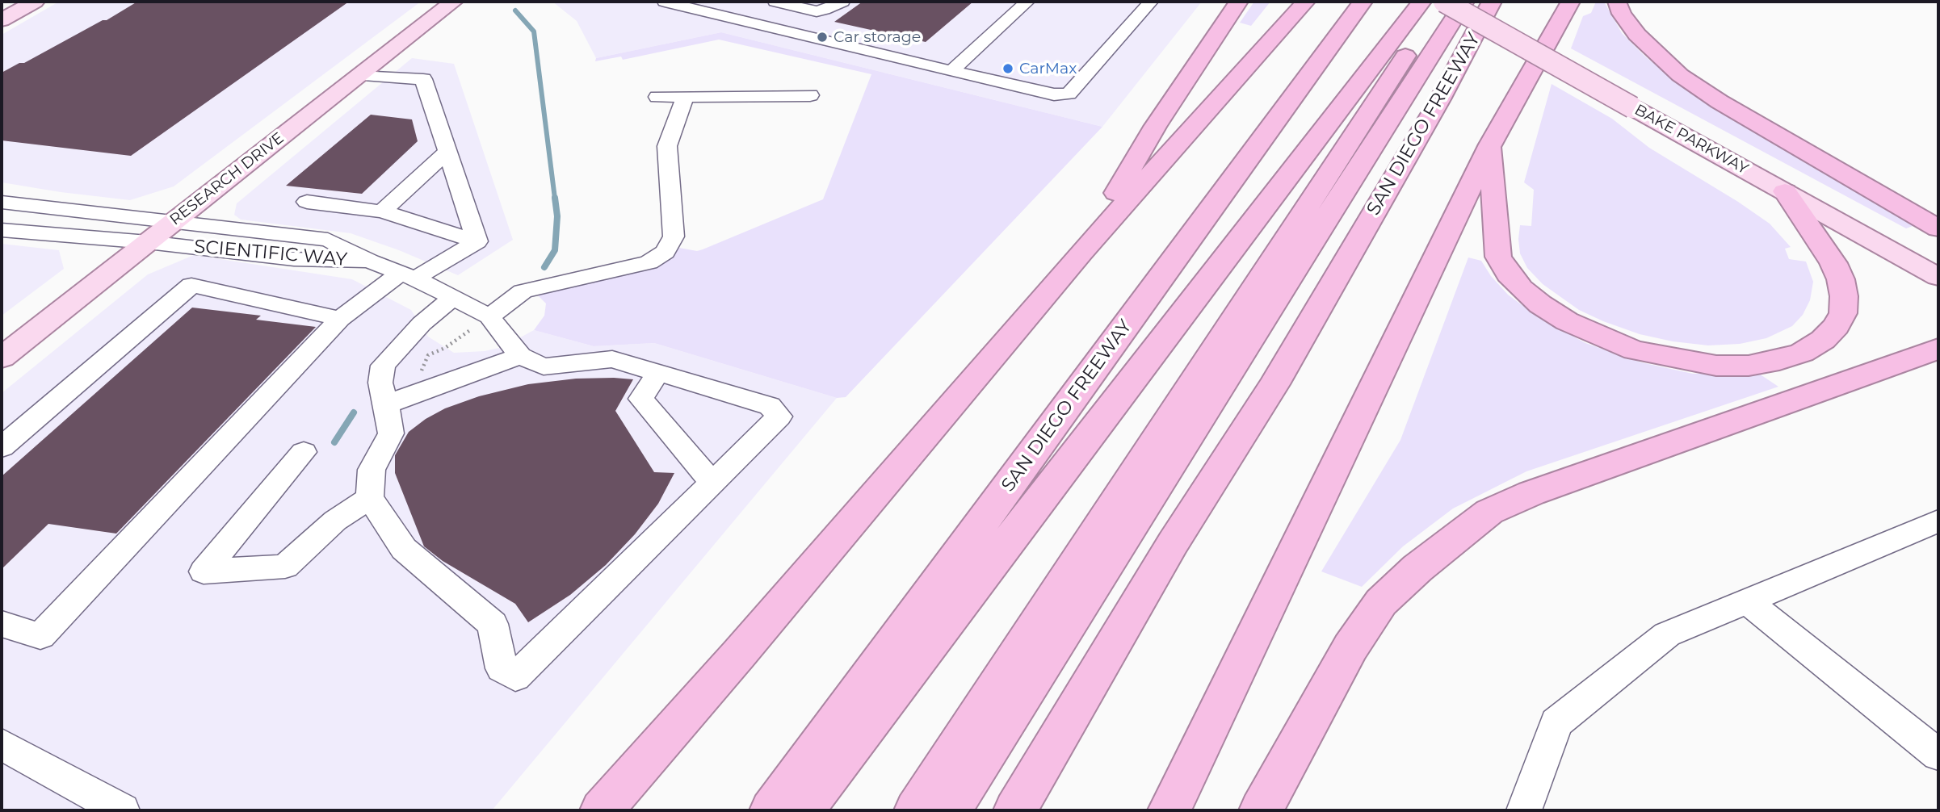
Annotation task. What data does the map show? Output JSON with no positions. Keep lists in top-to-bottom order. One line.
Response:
{"streets":{"highway":["SAN DIEGO FREEWAY"],"main road":["BAKE PARKWAY","RESEARCH DRIVE"],"street":["SCIENTIFIC WAY"]},"crossings":[["RESEARCH DRIVE","SCIENTIFIC WAY"]],"places":["Car storage","CarMax"]}
